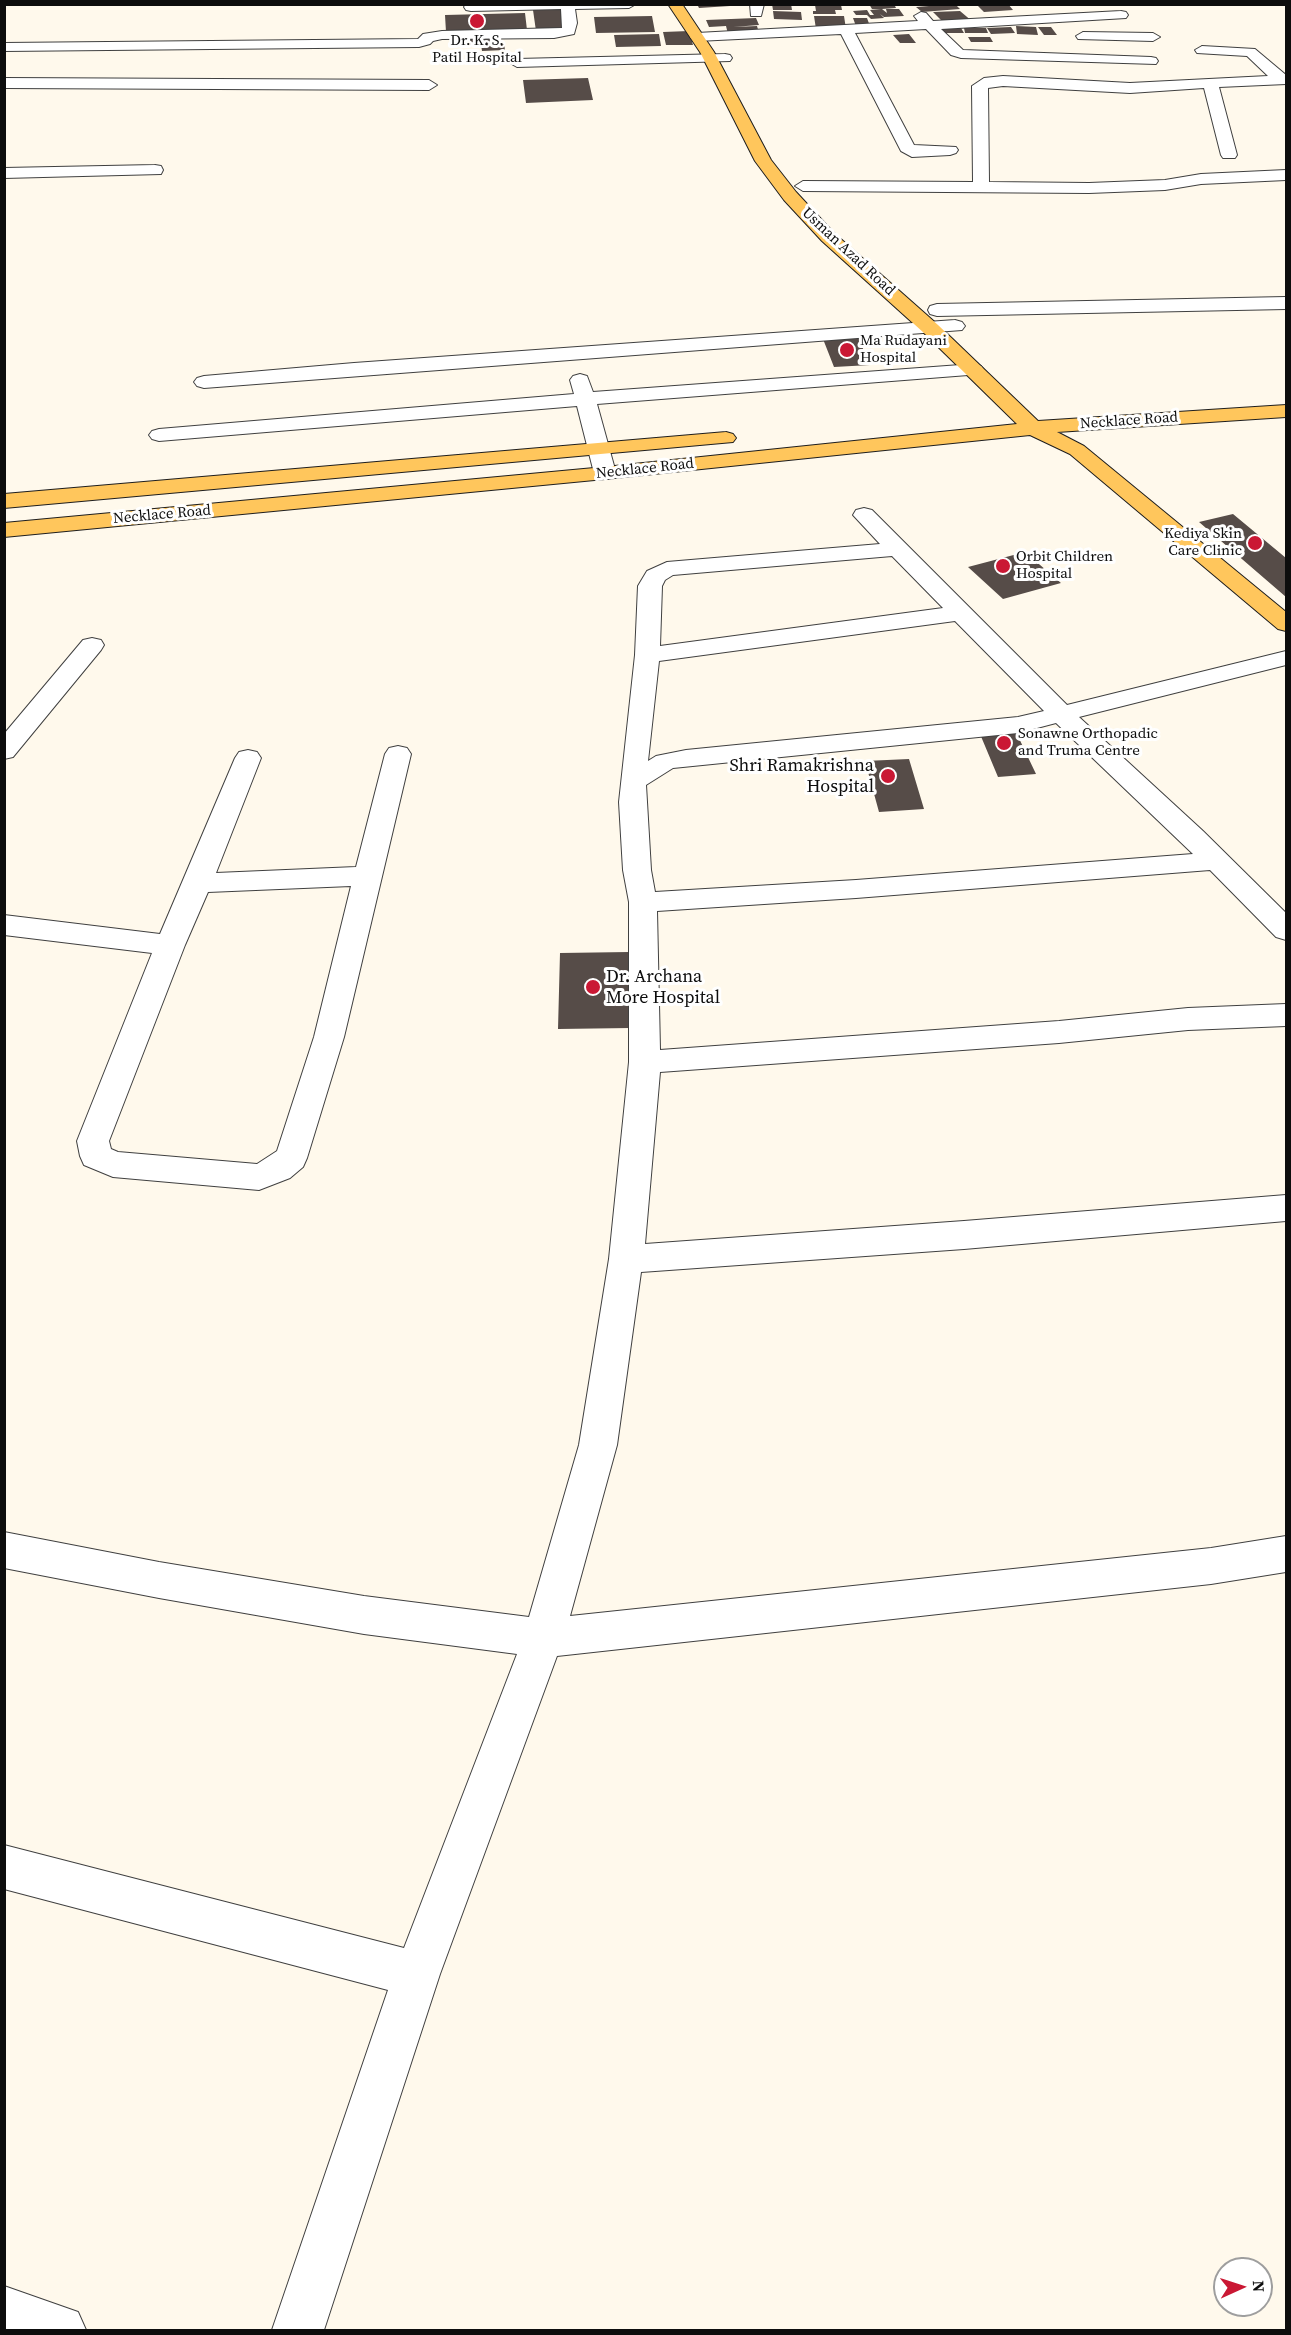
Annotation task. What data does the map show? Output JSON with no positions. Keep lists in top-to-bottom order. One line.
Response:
{"streets":{"main road":["Usman Azad Road","Necklace Road"]},"crossings":[["Usman Azad Road","Necklace Road"]],"places":["Dr. K. S. Patil Hospital","Ma Rudayani Hospital","Kediya Skin Care Clinic","Orbit Children Hospital","Sonawne Orthopadic and Truma Centre","Shri Ramakrishna Hospital","Dr. Archana More Hospital"],"north":"right"}
